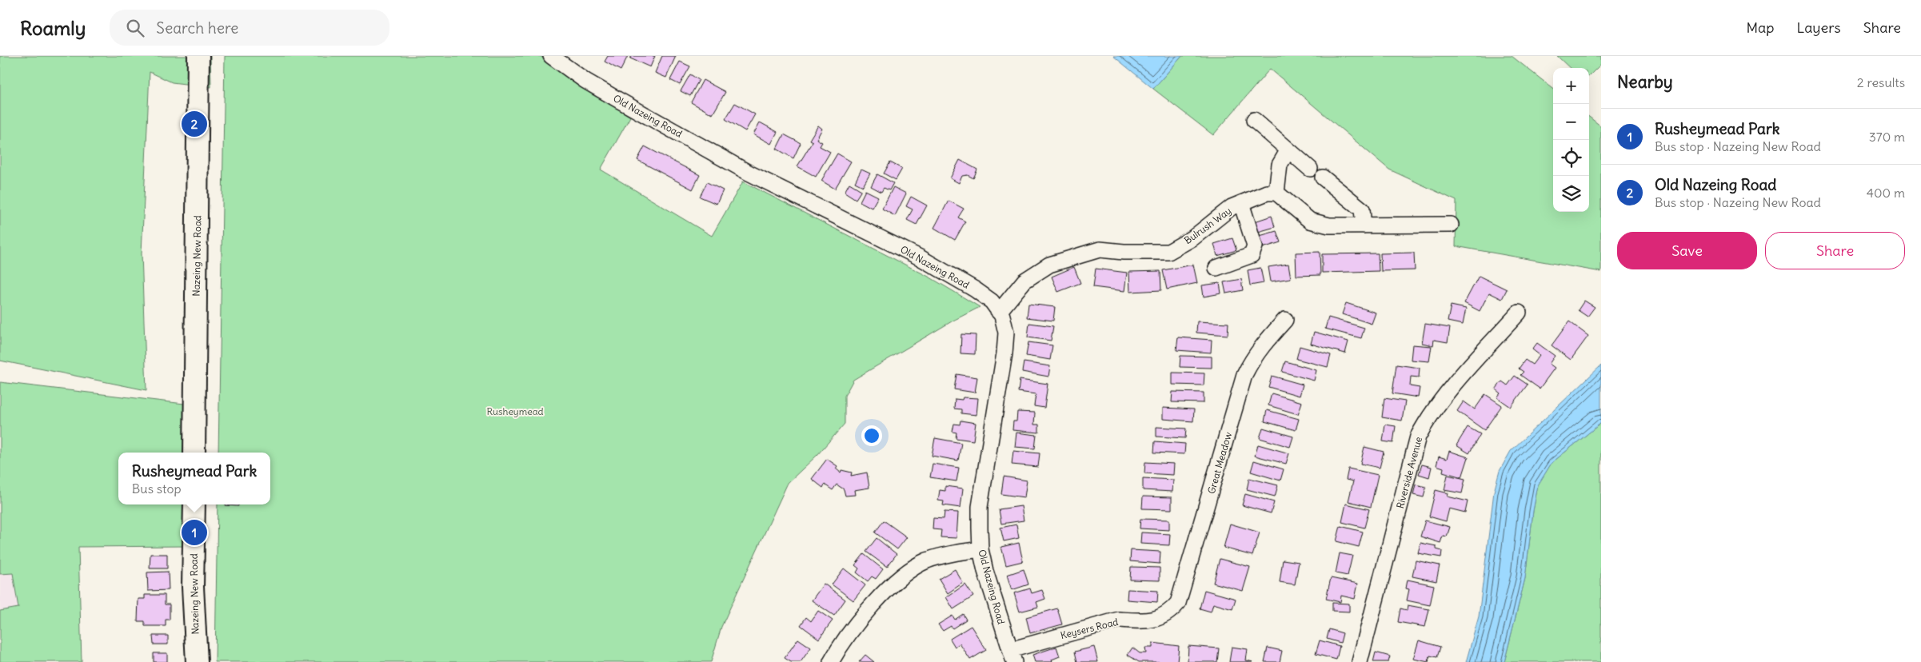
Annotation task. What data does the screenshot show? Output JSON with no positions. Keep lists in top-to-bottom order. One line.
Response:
{"streets":{"main road":["Nazeing New Road"],"street":["Old Nazeing Road","Bulrush Way","Great Meadow","Riverside Avenue","Keysers Road"]},"crossings":[["Old Nazeing Road","Bulrush Way"],["Old Nazeing Road","Keysers Road"],["Great Meadow","Keysers Road"]],"parks":["Rusheymead"],"page":{"header":"Roamly","search":"Search here","nav":["Map","Layers","Share"],"heading":["Nearby","2 results"],"map_buttons":["+","−"],"list":[{"mark":"1","name":"Rusheymead Park","note":"Bus stop · Nazeing New Road","value":"370 m"},{"mark":"2","name":"Old Nazeing Road","note":"Bus stop · Nazeing New Road","value":"400 m"}],"pins":["2","1"],"buttons":["Save","Share"],"popup":["Rusheymead Park","Bus stop"]}}
